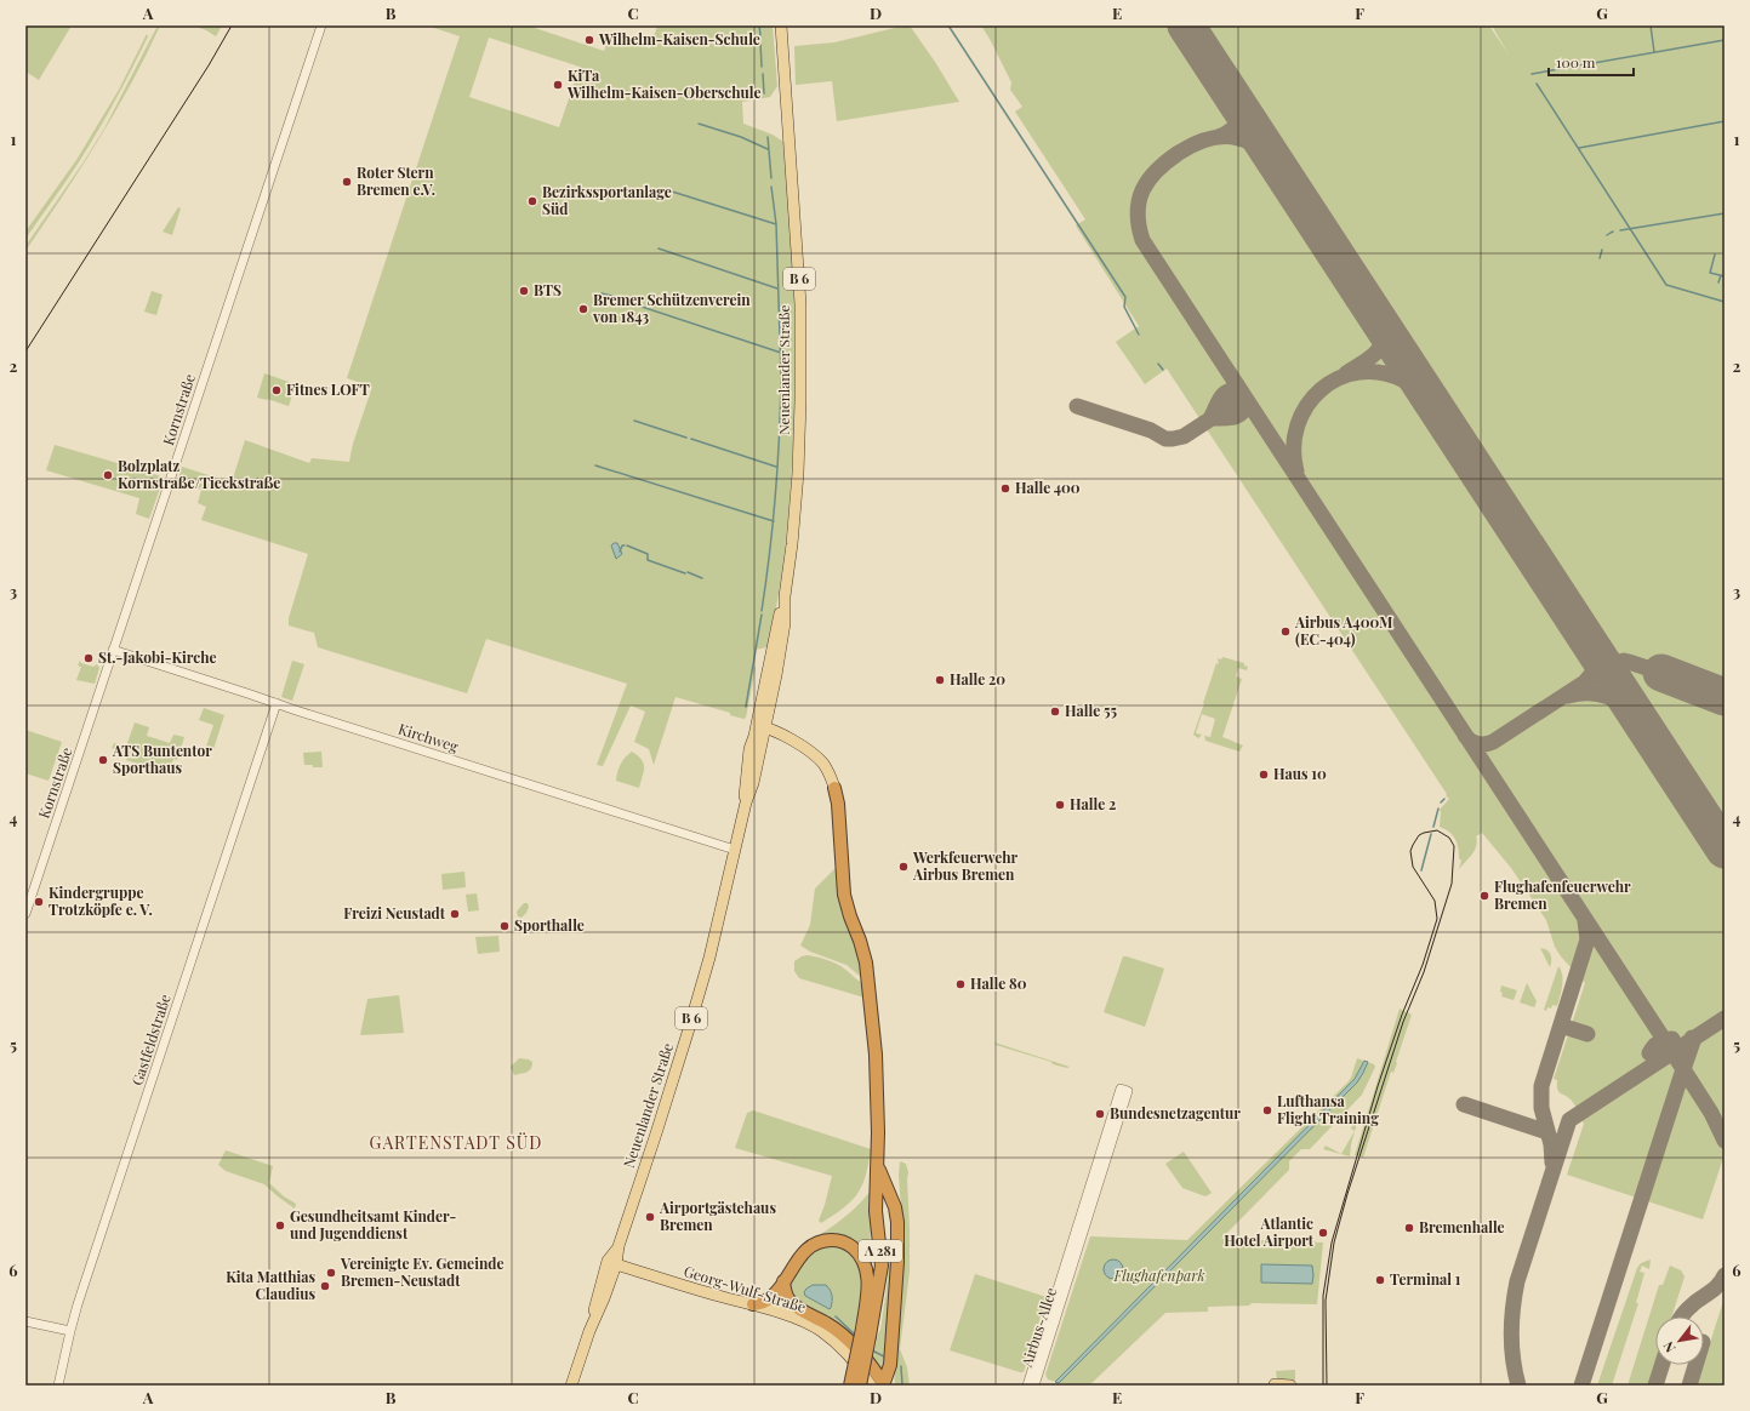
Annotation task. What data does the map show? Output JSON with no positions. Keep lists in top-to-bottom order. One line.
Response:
{"streets":{"highway":["A 281"],"main road":["B 6","Neuenlander Straße","Georg-Wulf-Straße"],"street":["Kornstraße","Kirchweg","Gastfeldstraße","Airbus-Allee"]},"crossings":[["Neuenlander Straße","Kirchweg"],["Neuenlander Straße","Georg-Wulf-Straße"],["Kornstraße","Kirchweg"],["Kirchweg","Gastfeldstraße"]],"districts":["GARTENSTADT SÜD"],"parks":["Flughafenpark"],"places":["Wilhelm-Kaisen-Schule","KiTa Wilhelm-Kaisen-Oberschule","Roter Stern Bremen e.V.","Bezirkssportanlage Süd","BTS","Bremer Schützenverein von 1843","Fitnes LOFT","Bolzplatz Kornstraße/Tieckstraße","Halle 400","Airbus A400M (EC-404)","St.-Jakobi-Kirche","Halle 20","Halle 55","ATS Buntentor Sporthaus","Haus 10","Halle 2","Werkfeuerwehr Airbus Bremen","Flughafenfeuerwehr Bremen","Kindergruppe Trotzköpfe e. V.","Freizi Neustadt","Sporthalle","Halle 80","Lufthansa Flight Training","Bundesnetzagentur","Airportgästehaus Bremen","Gesundheitsamt Kinder- und Jugenddienst","Bremenhalle","Atlantic Hotel Airport","Vereinigte Ev. Gemeinde Bremen-Neustadt","Terminal 1","Kita Matthias Claudius"],"scale_bar":"100 m","north":"bottom left","grid":{"columns":["A","B","C","D","E","F","G"],"rows":["1","2","3","4","5","6"]}}
